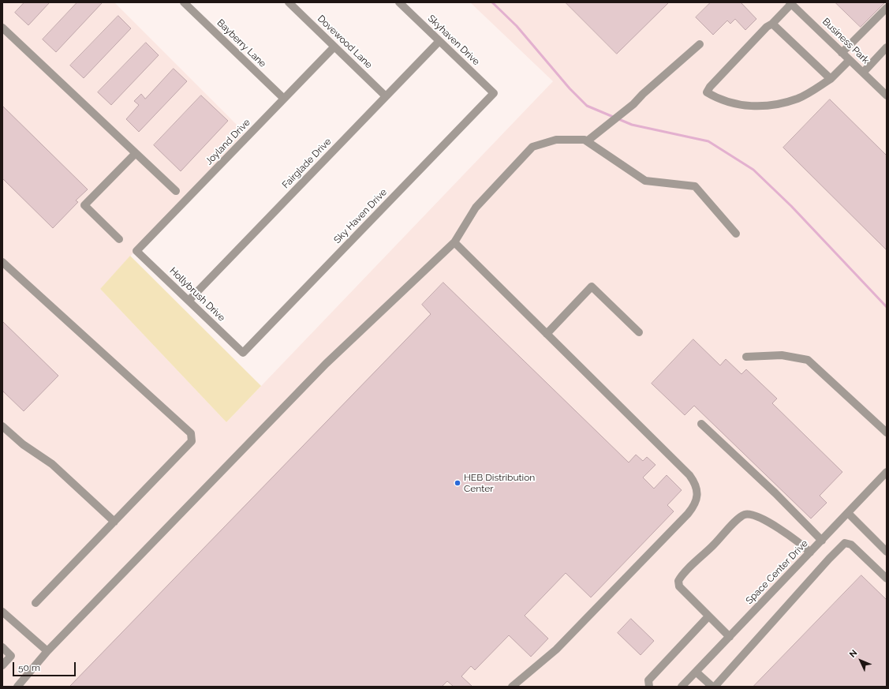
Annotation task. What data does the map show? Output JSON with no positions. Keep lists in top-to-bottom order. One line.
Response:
{"streets":{"street":["Skyhaven Drive","Business Park","Dovewood Lane","Bayberry Lane","Joyland Drive","Fairglade Drive","Sky Haven Drive","Hollybrush Drive","Space Center Drive"]},"crossings":[["Skyhaven Drive","Fairglade Drive"],["Skyhaven Drive","Sky Haven Drive"],["Dovewood Lane","Joyland Drive"],["Dovewood Lane","Fairglade Drive"],["Bayberry Lane","Joyland Drive"],["Joyland Drive","Hollybrush Drive"],["Fairglade Drive","Hollybrush Drive"],["Sky Haven Drive","Hollybrush Drive"]],"places":["HEB Distribution Center"],"scale_bar":"50 m","north":"top left"}
